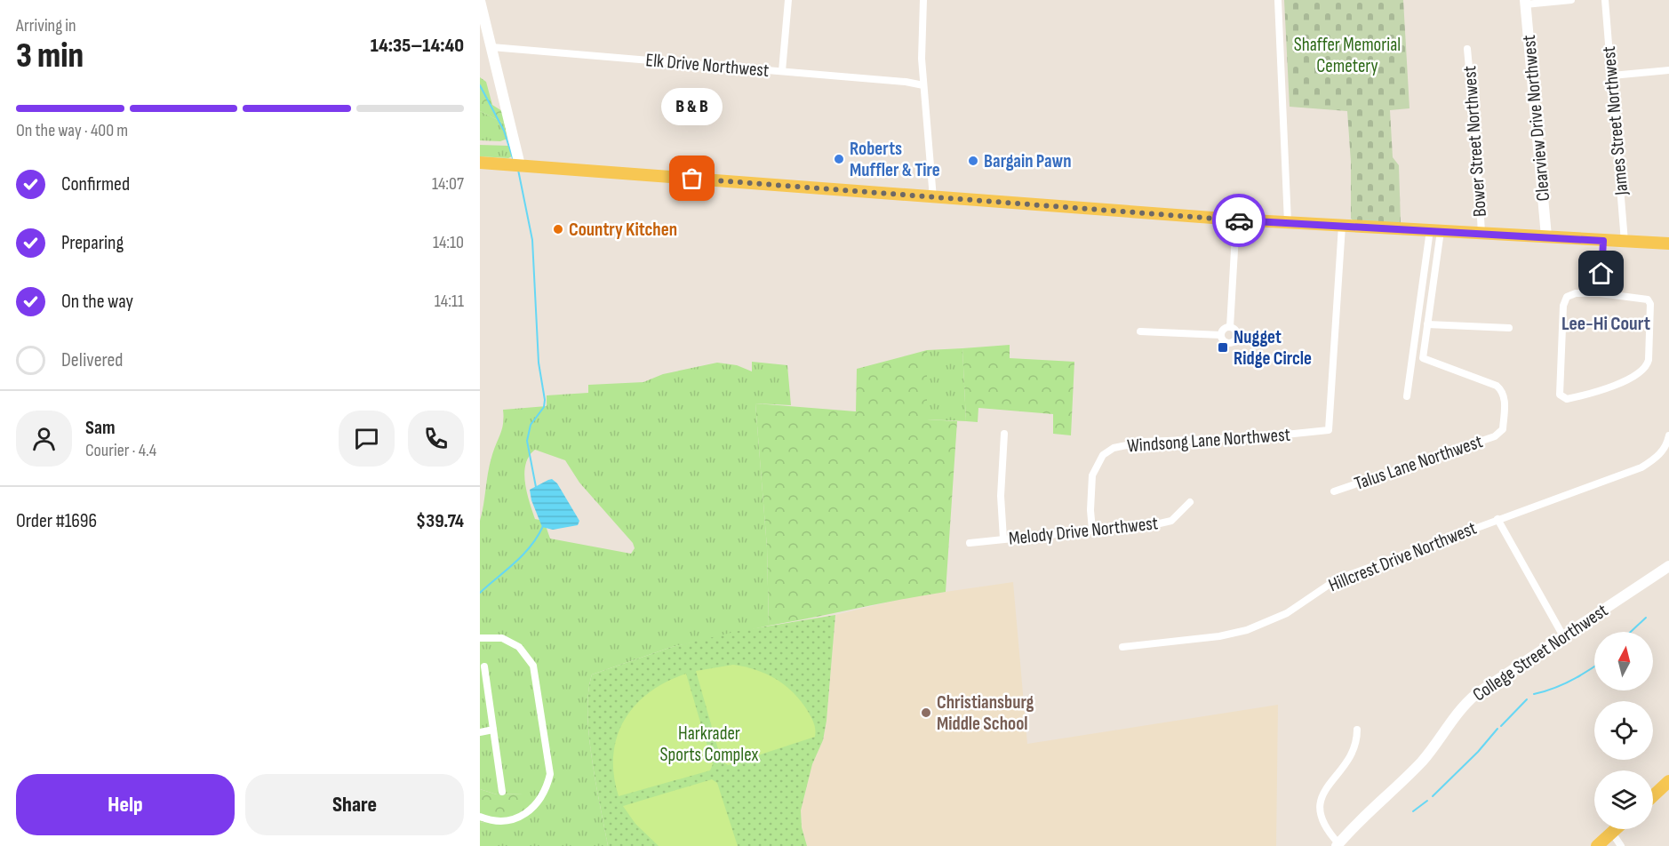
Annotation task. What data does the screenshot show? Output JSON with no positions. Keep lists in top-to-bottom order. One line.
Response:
{"streets":{"street":["Elk Drive Northwest","Clearview Drive Northwest","James Street Northwest","Bower Street Northwest","Windsong Lane Northwest","Talus Lane Northwest","Melody Drive Northwest","Hillcrest Drive Northwest","College Street Northwest"]},"crossings":[["Windsong Lane Northwest","Melody Drive Northwest"]],"districts":["Lee-Hi Court"],"parks":["Shaffer Memorial Cemetery","Harkrader Sports Complex"],"places":{"other":["Roberts Muffler & Tire","Bargain Pawn","B & B","Country Kitchen","Christiansburg Middle School"],"transit":["Nugget Ridge Circle"]},"north":"top","page":{"heading":["3 min","Arriving in","14:35–14:40"],"panel":["Sam","Courier · 4.4","Order #1696","$39.74"],"bubble":"B & B","bar":"On the way · 400 m","list":[["Confirmed","14:07"],["Preparing","14:10"],["On the way","14:11"],"Delivered"],"buttons":["Help","Share"]}}
